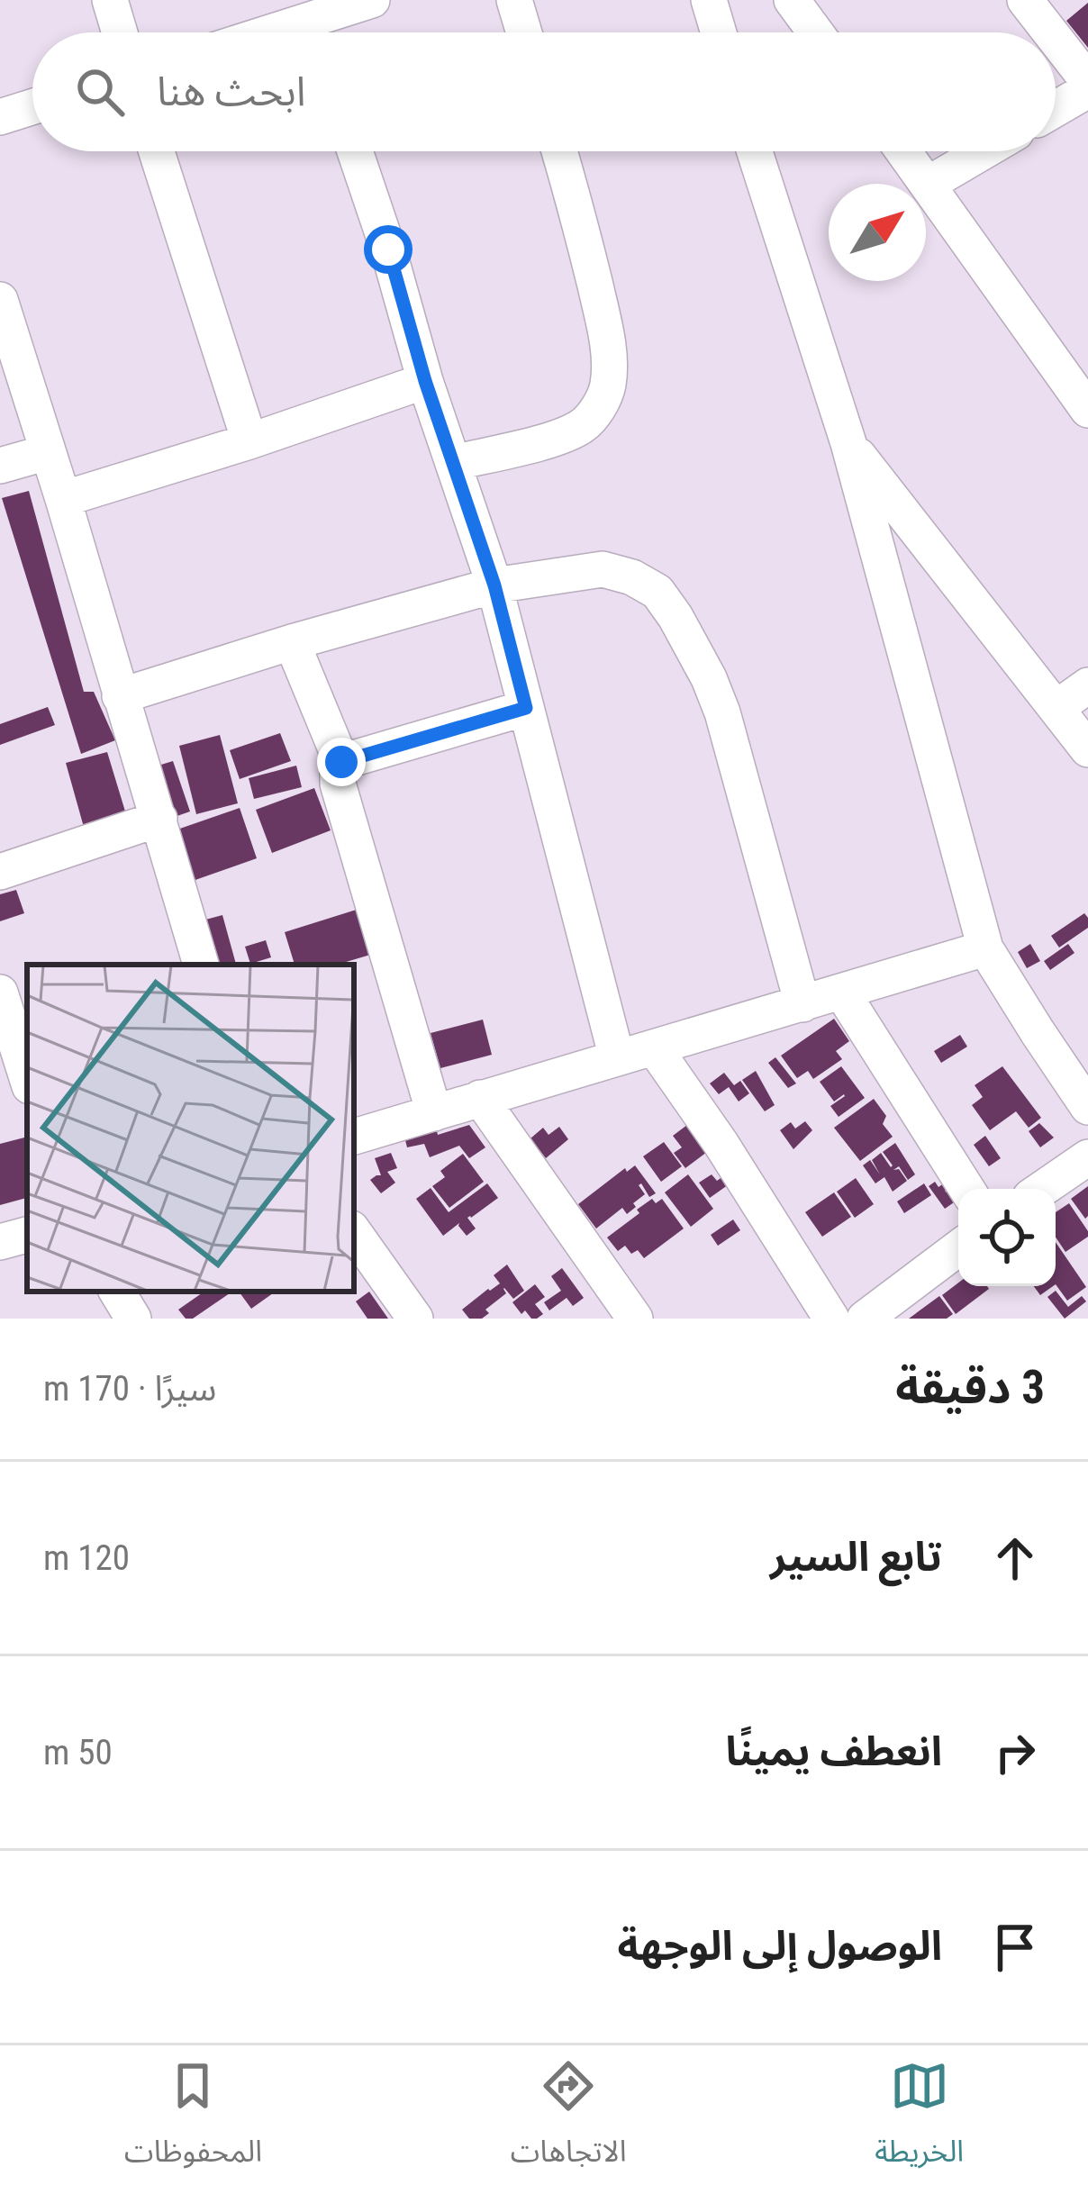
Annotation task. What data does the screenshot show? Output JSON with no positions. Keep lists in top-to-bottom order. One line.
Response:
{"north":"top right","page":{"search":"ابحث هنا","heading":["3 دقيقة","سيرًا · 170 m"],"list":[["تابع السير","120 m"],["انعطف يمينًا","50 m"],"الوصول إلى الوجهة"],"nav":["الخريطة","الاتجاهات","المحفوظات"]}}
